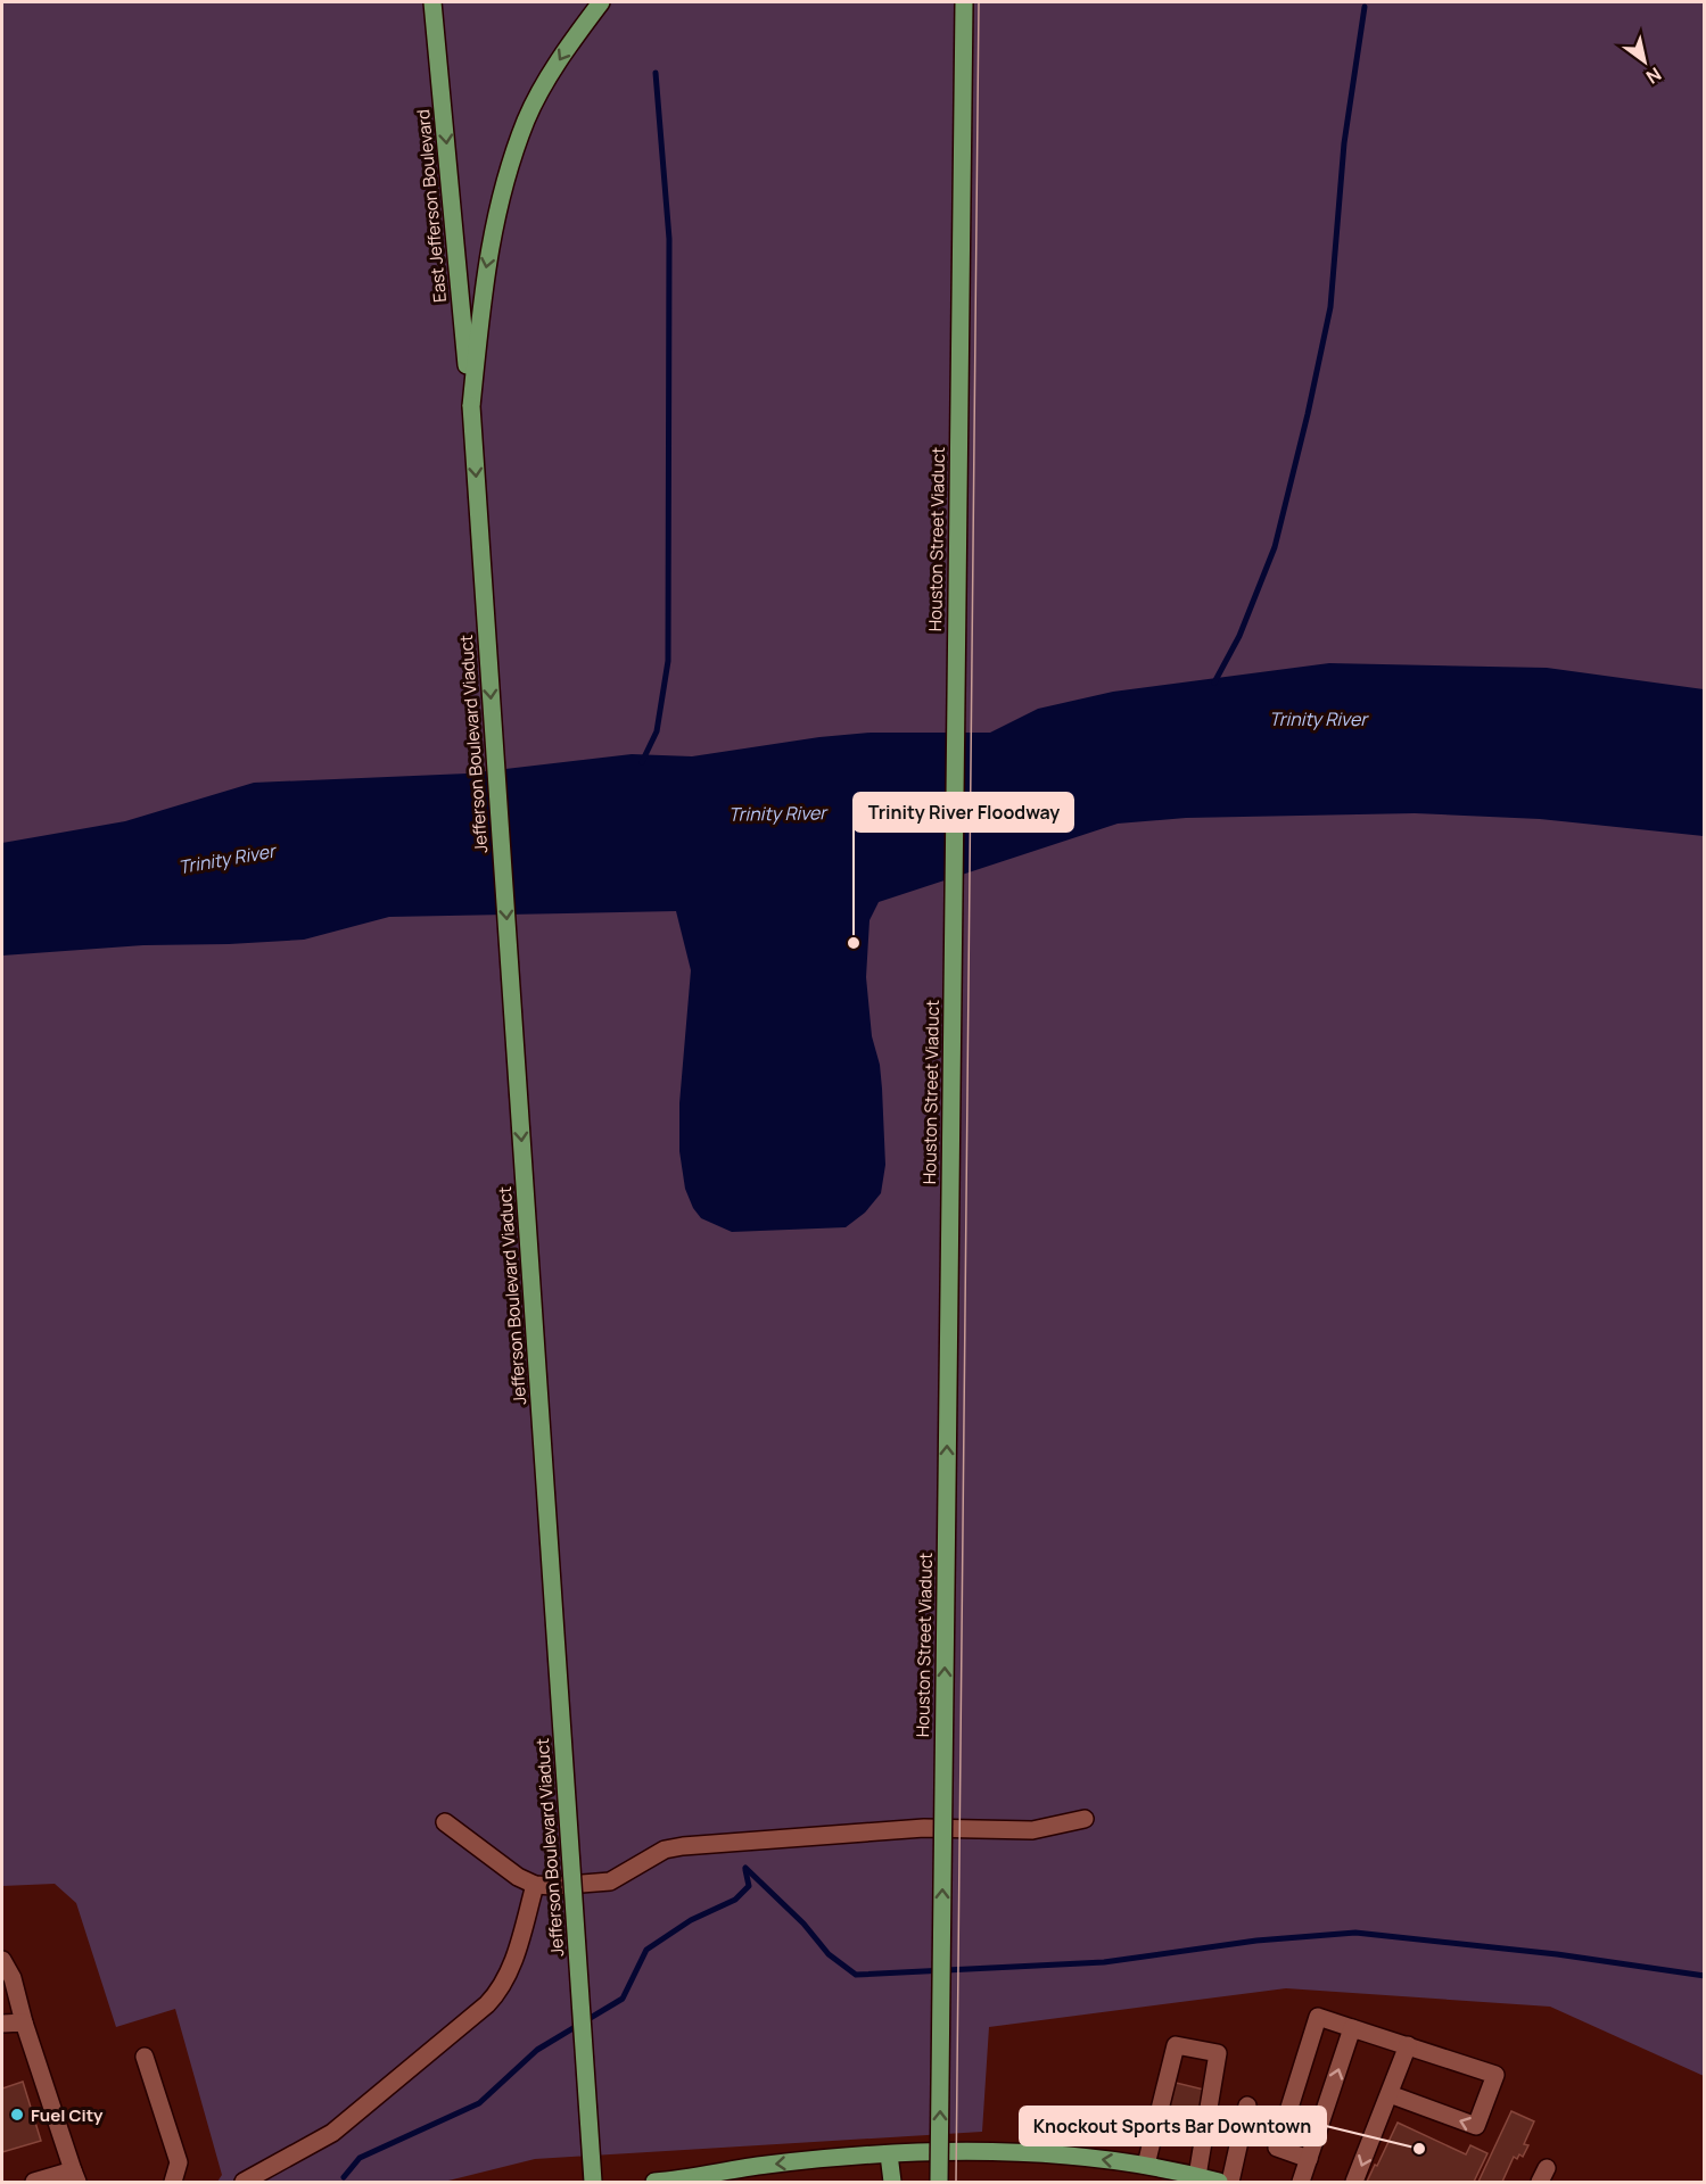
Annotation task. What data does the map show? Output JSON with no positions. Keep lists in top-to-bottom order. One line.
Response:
{"streets":{"main road":["East Jefferson Boulevard","Houston Street Viaduct","Jefferson Boulevard Viaduct"]},"crossings":[["East Jefferson Boulevard","Jefferson Boulevard Viaduct"]],"one_way":["Houston Street Viaduct","Jefferson Boulevard Viaduct"],"water":["Trinity River"],"places":["Trinity River Floodway","Fuel City","Knockout Sports Bar Downtown"],"north":"bottom right"}
